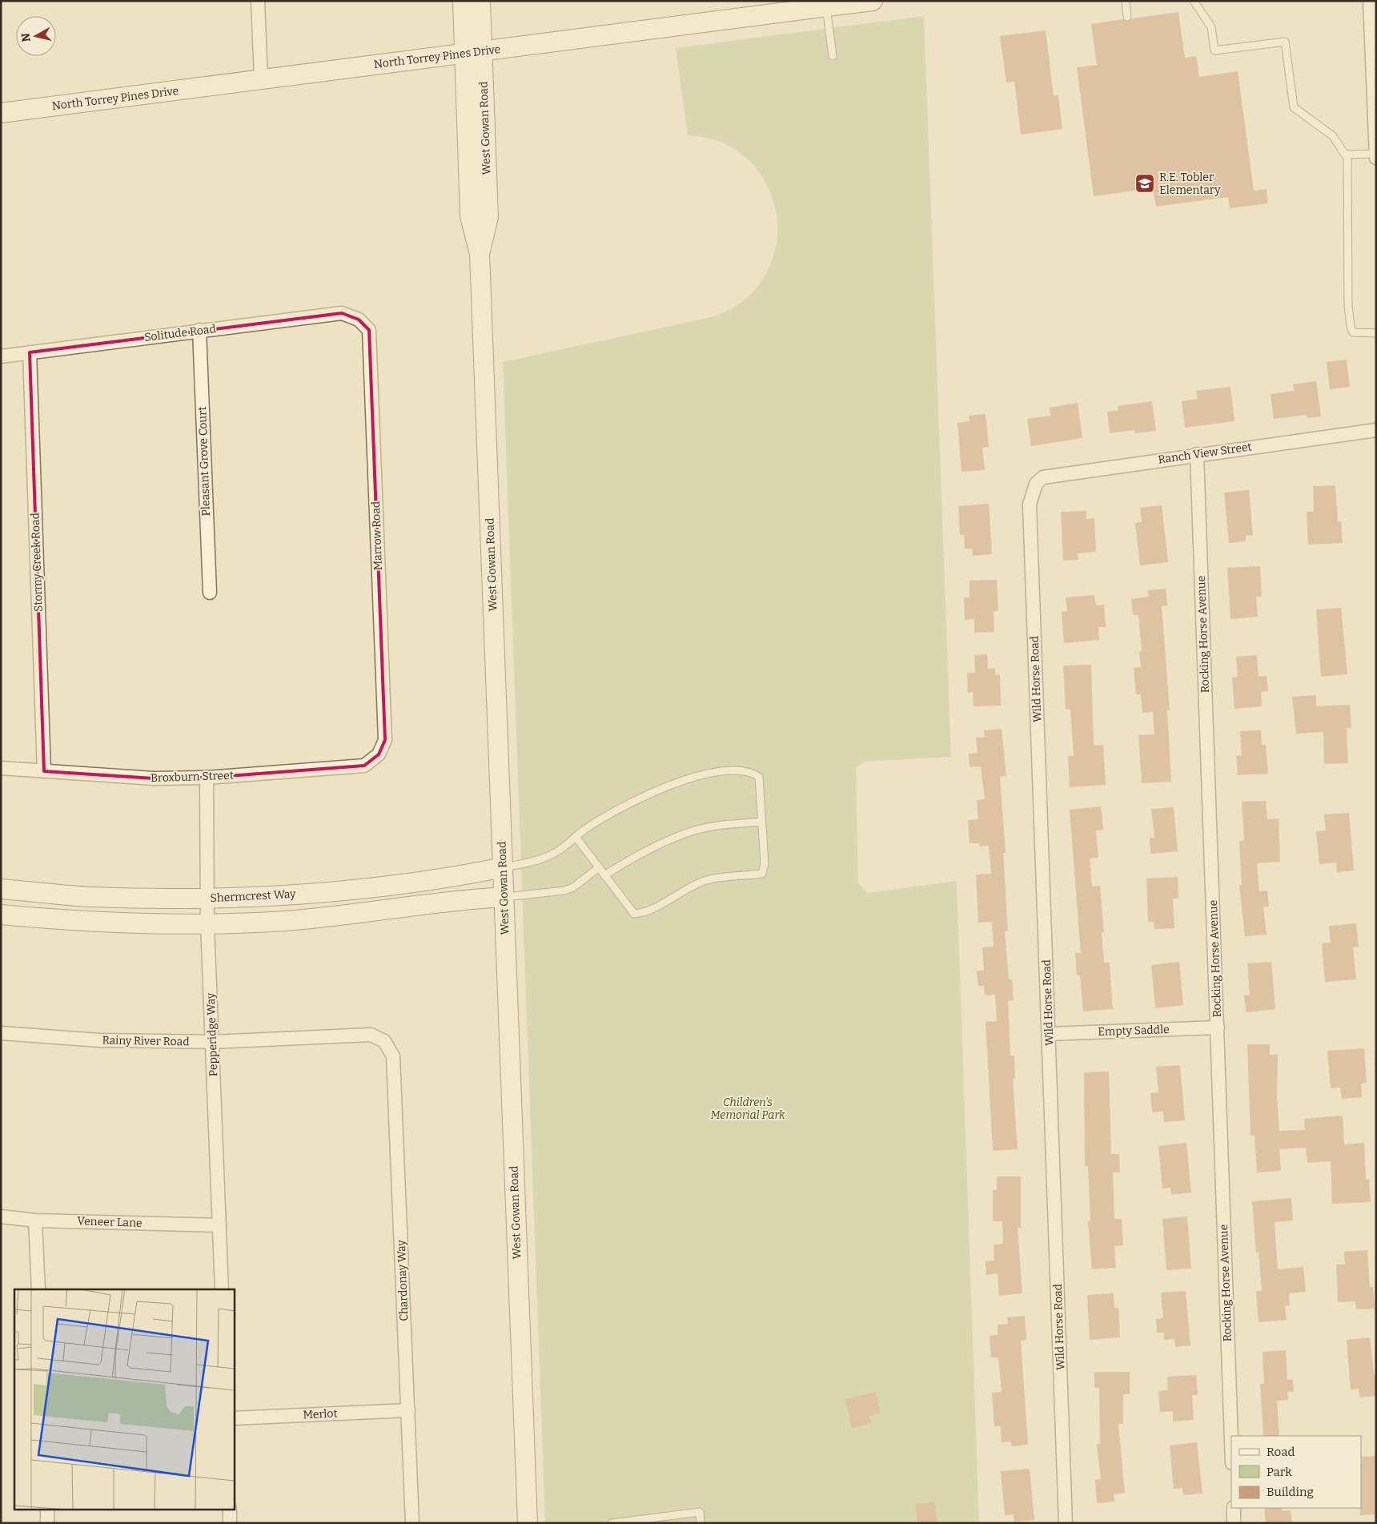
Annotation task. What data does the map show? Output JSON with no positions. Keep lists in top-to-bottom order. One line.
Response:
{"streets":{"street":["North Torrey Pines Drive","West Gowan Road","Solitude Road","Ranch View Street","Pleasant Grove Court","Marrow Road","Stormy Creek Road","Rocking Horse Avenue","Wild Horse Road","Broxburn Street","Shermcrest Way","Empty Saddle","Pepperidge Way","Rainy River Road","Veneer Lane","Chardonay Way","Merlot"]},"crossings":[["North Torrey Pines Drive","West Gowan Road"],["West Gowan Road","Shermcrest Way"],["Solitude Road","Pleasant Grove Court"],["Solitude Road","Marrow Road"],["Solitude Road","Stormy Creek Road"],["Ranch View Street","Rocking Horse Avenue"],["Ranch View Street","Wild Horse Road"],["Marrow Road","Broxburn Street"],["Stormy Creek Road","Broxburn Street"],["Rocking Horse Avenue","Empty Saddle"],["Wild Horse Road","Empty Saddle"],["Broxburn Street","Pepperidge Way"],["Shermcrest Way","Pepperidge Way"],["Pepperidge Way","Rainy River Road"],["Pepperidge Way","Veneer Lane"],["Rainy River Road","Chardonay Way"],["Chardonay Way","Merlot"]],"parks":["Children's Memorial Park"],"places":{"school or university":["R.E. Tobler Elementary"]},"legend":["Road","Park","Building"],"north":"left"}
